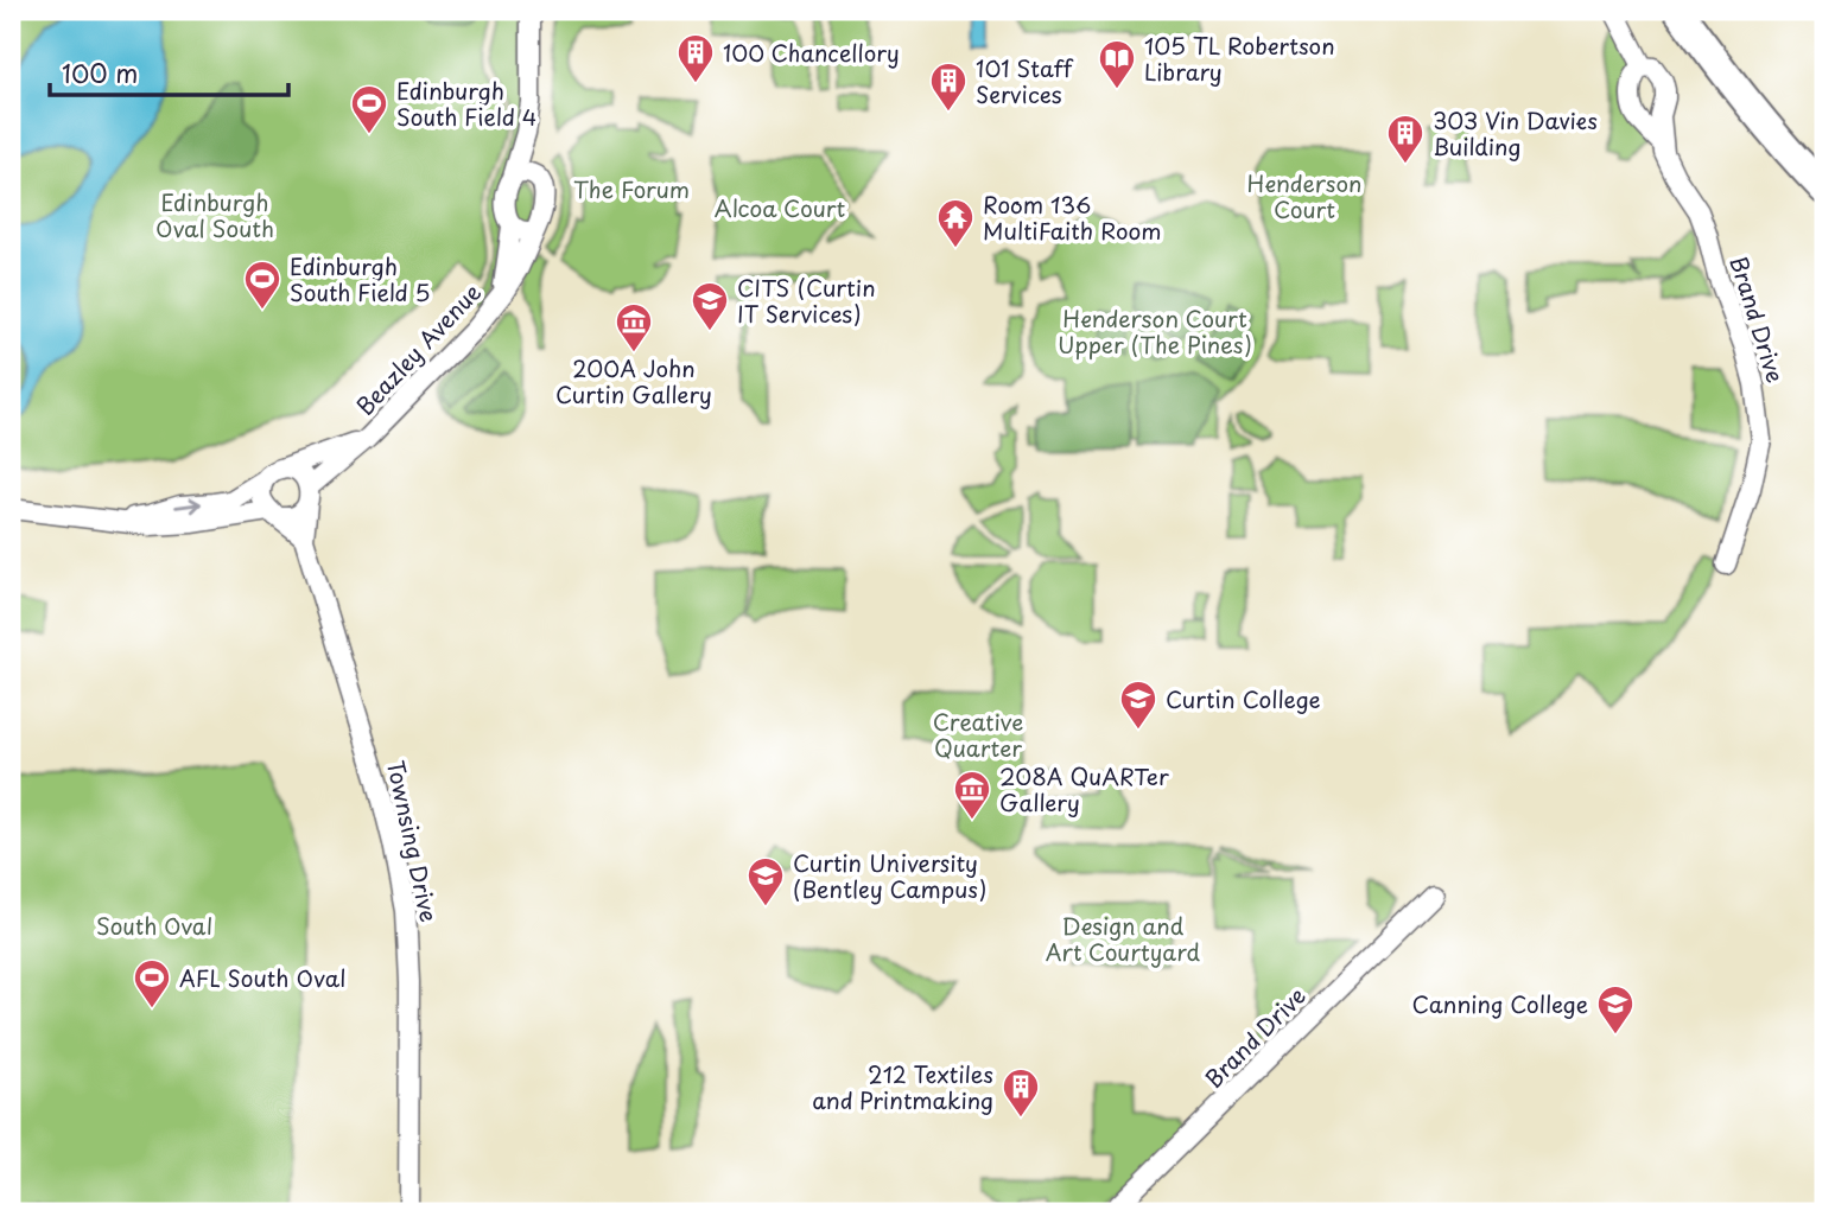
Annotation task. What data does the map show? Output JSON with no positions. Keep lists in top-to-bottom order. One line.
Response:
{"streets":{"street":["Brand Drive","Beazley Avenue","Townsing Drive"]},"crossings":[["Beazley Avenue","Townsing Drive"]],"parks":["Henderson Court","The Forum","Edinburgh Oval South","Alcoa Court","Henderson Court Upper (The Pines)","Creative Quarter","South Oval","Design and Art Courtyard"],"places":{"building":["100 Chancellory","101 Staff Services","303 Vin Davies Building","212 Textiles and Printmaking"],"library":["105 TL Robertson Library"],"sports":["Edinburgh South Field 4","Edinburgh South Field 5","AFL South Oval"],"temple":["Room 136 MultiFaith Room"],"school or university":["CITS (Curtin IT Services)","Curtin College","Curtin University (Bentley Campus)","Canning College"],"museum":["200A John Curtin Gallery","208A QuARTer Gallery"]},"scale_bar":"100 m"}
